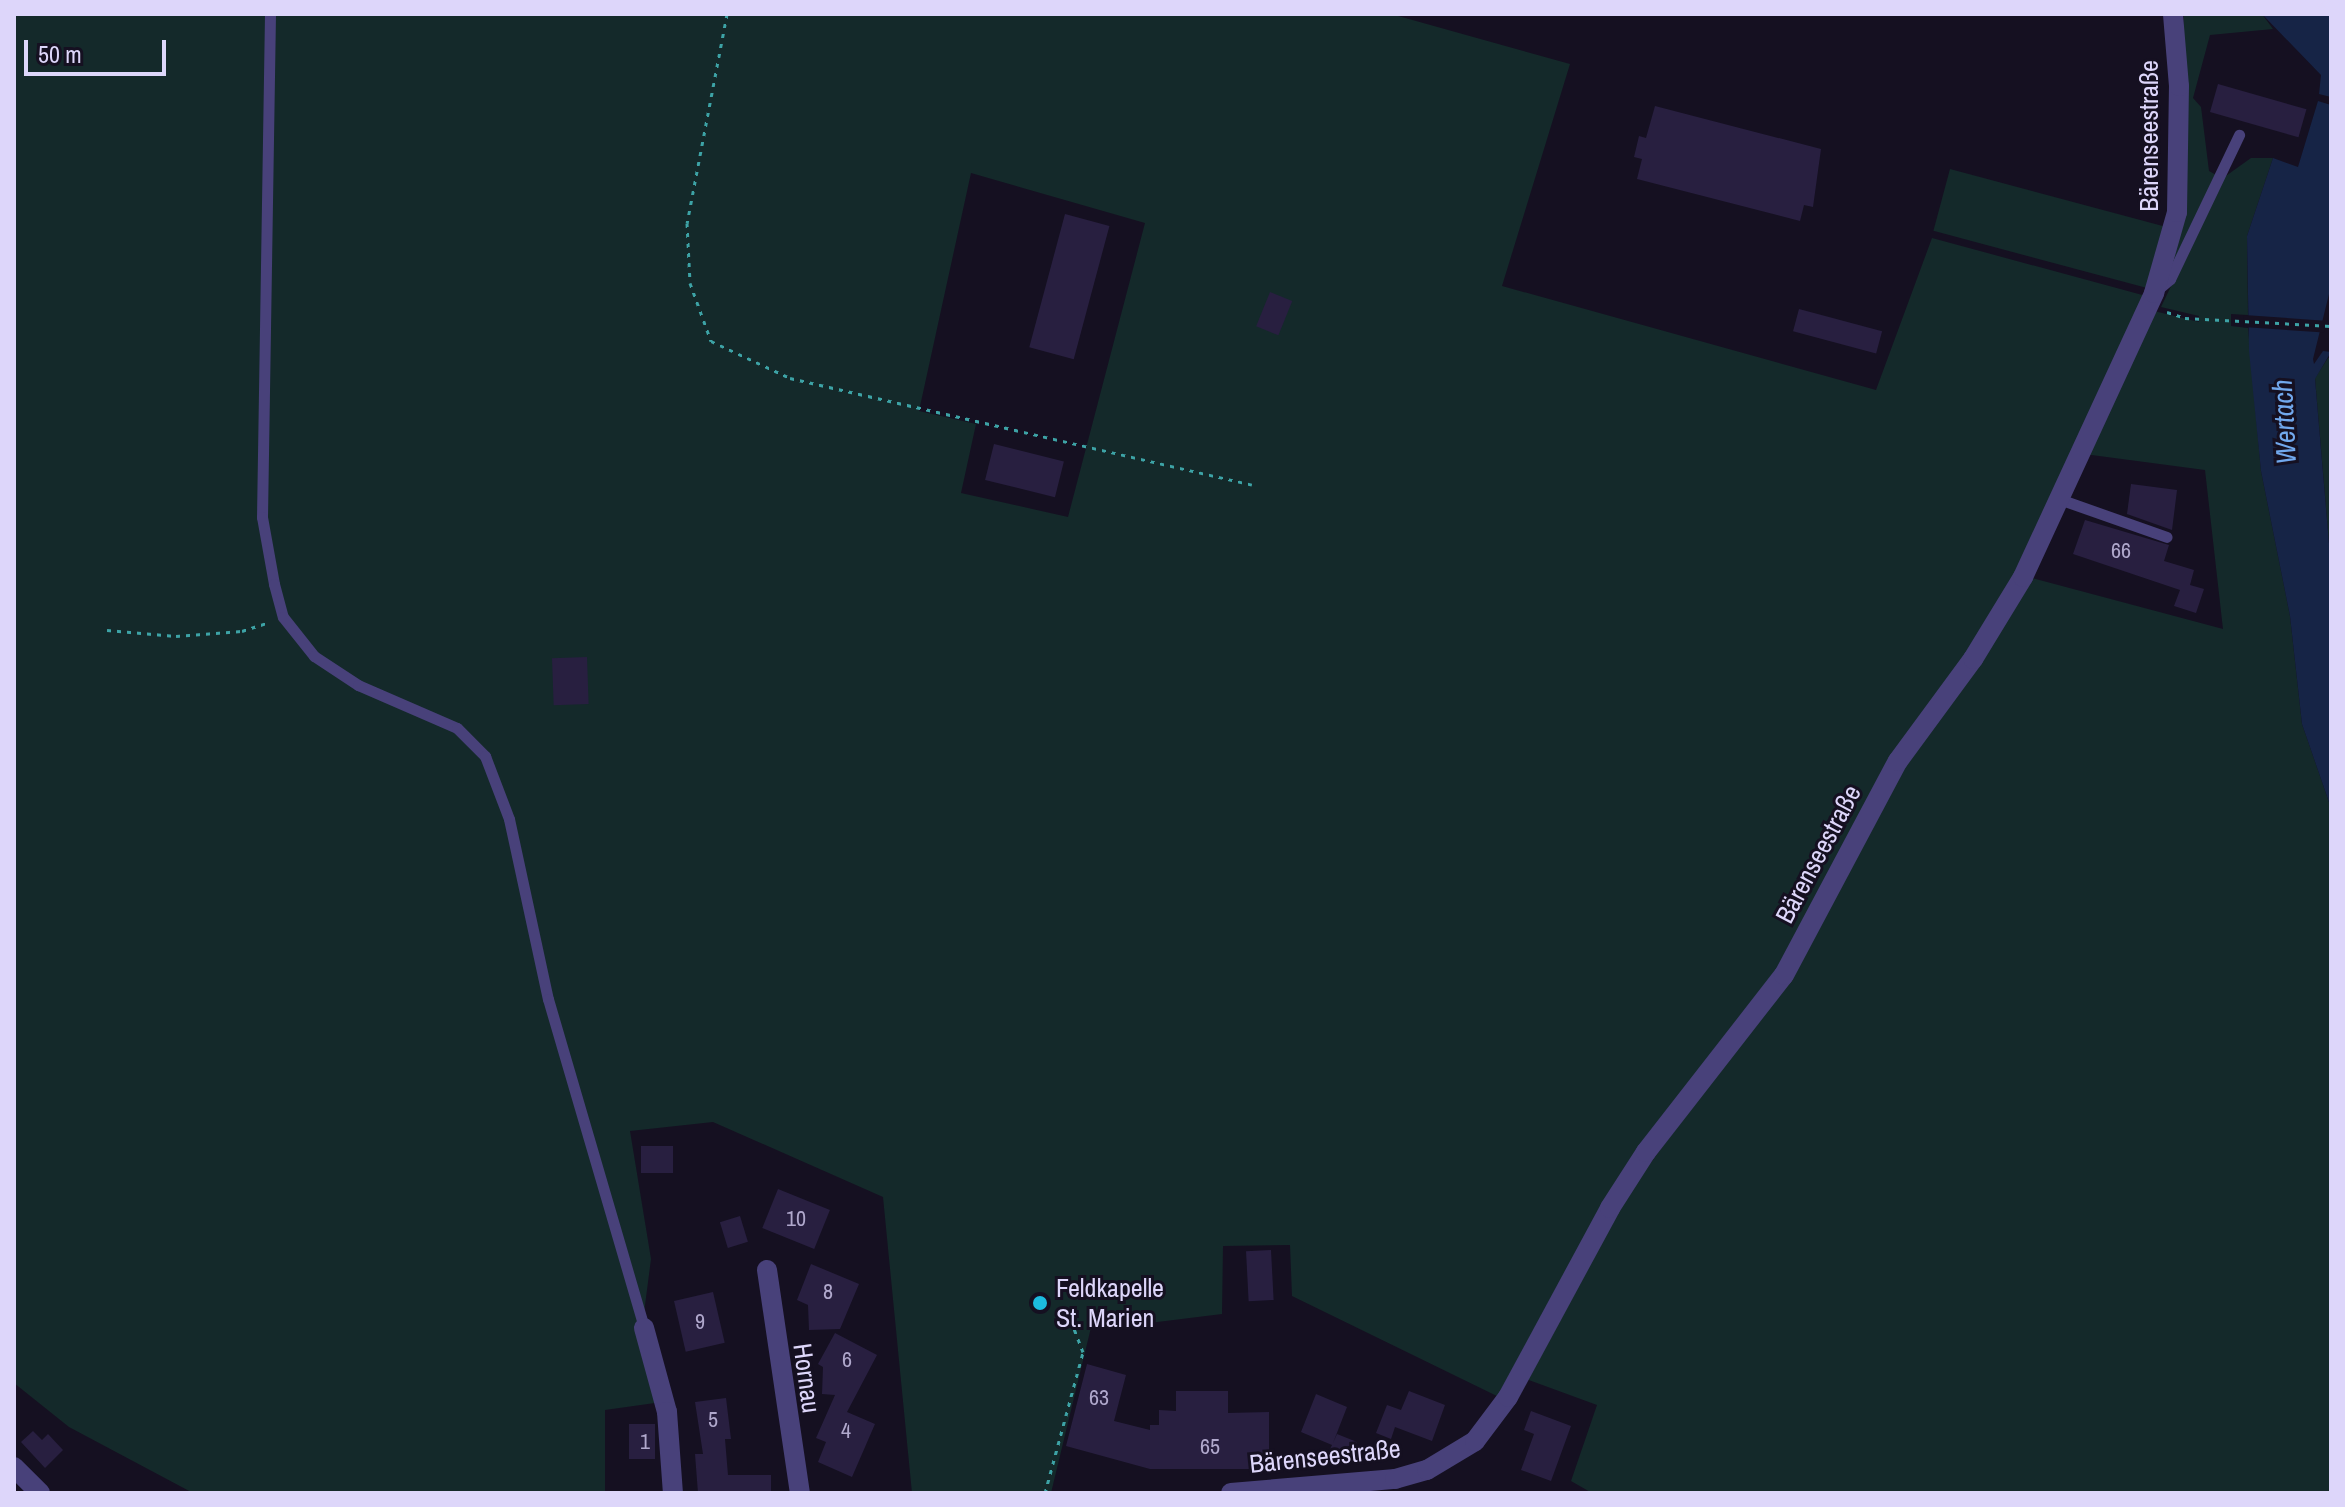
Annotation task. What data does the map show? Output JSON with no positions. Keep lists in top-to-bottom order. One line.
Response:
{"streets":{"street":["Bärenseestraße","Hornau"]},"water":["Wertach"],"places":["Feldkapelle St. Marien"],"house_numbers":["66","10","8","9","6","63","5","4","1","65"],"scale_bar":"50 m"}
